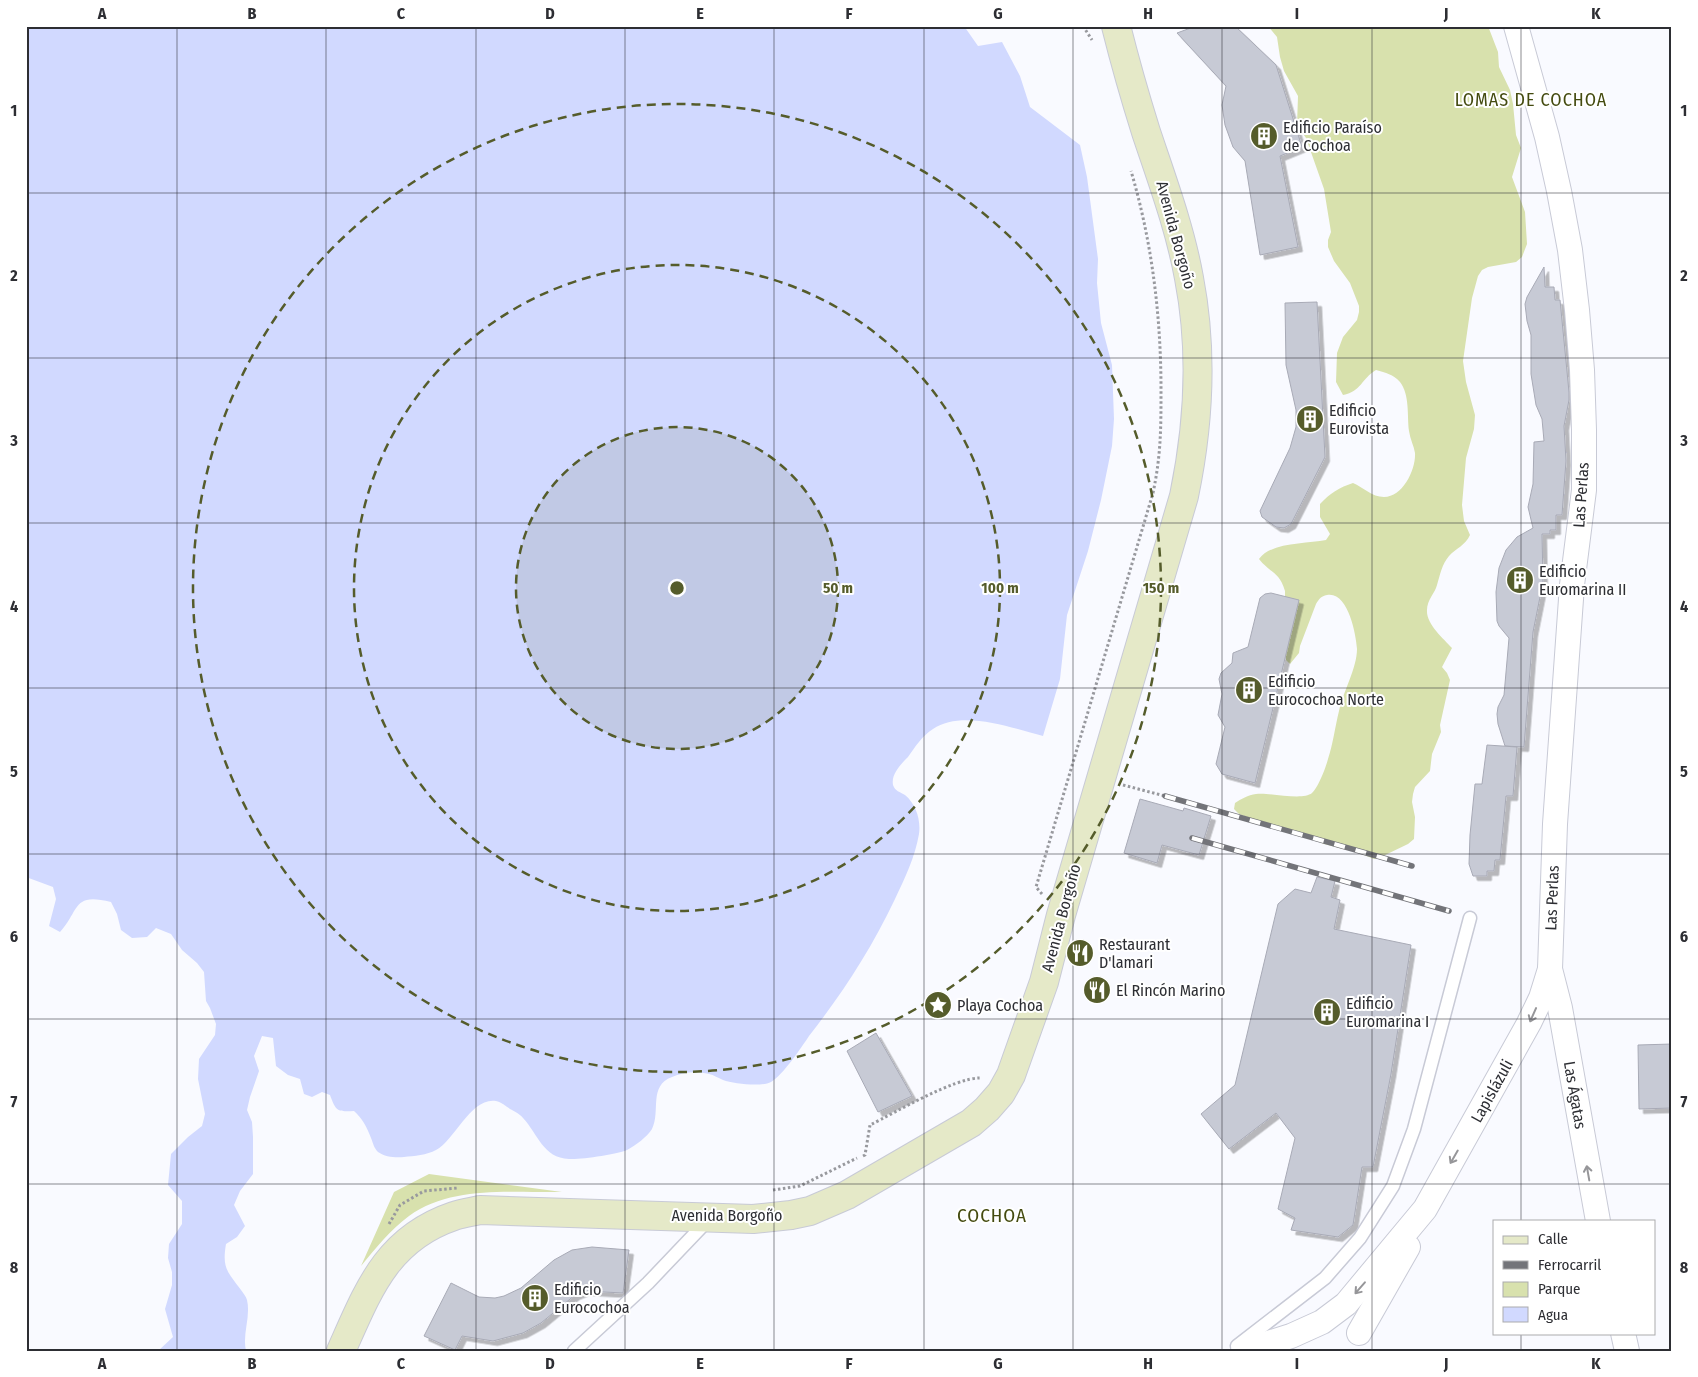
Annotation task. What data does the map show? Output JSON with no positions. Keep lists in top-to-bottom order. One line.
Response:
{"streets":{"main road":["Avenida Borgoño"],"street":["Las Perlas","Lapislázuli","Las Ágatas"]},"crossings":[["Las Perlas","Lapislázuli"],["Las Perlas","Las Ágatas"],["Lapislázuli","Las Ágatas"]],"one_way":["Lapislázuli","Las Ágatas"],"districts":["LOMAS DE COCHOA","COCHOA"],"places":{"building":["Edificio Paraíso de Cochoa","Edificio Eurovista","Edificio Euromarina II","Edificio Eurocochoa Norte","Edificio Euromarina I","Edificio Eurocochoa"],"restaurant":["Restaurant D'lamari","El Rincón Marino"],"place":["Playa Cochoa"]},"legend":["Calle","Ferrocarril","Parque","Agua"],"grid":{"columns":["A","B","C","D","E","F","G","H","I","J","K"],"rows":["1","2","3","4","5","6","7","8"]},"rings":["50 m","100 m","150 m"]}
